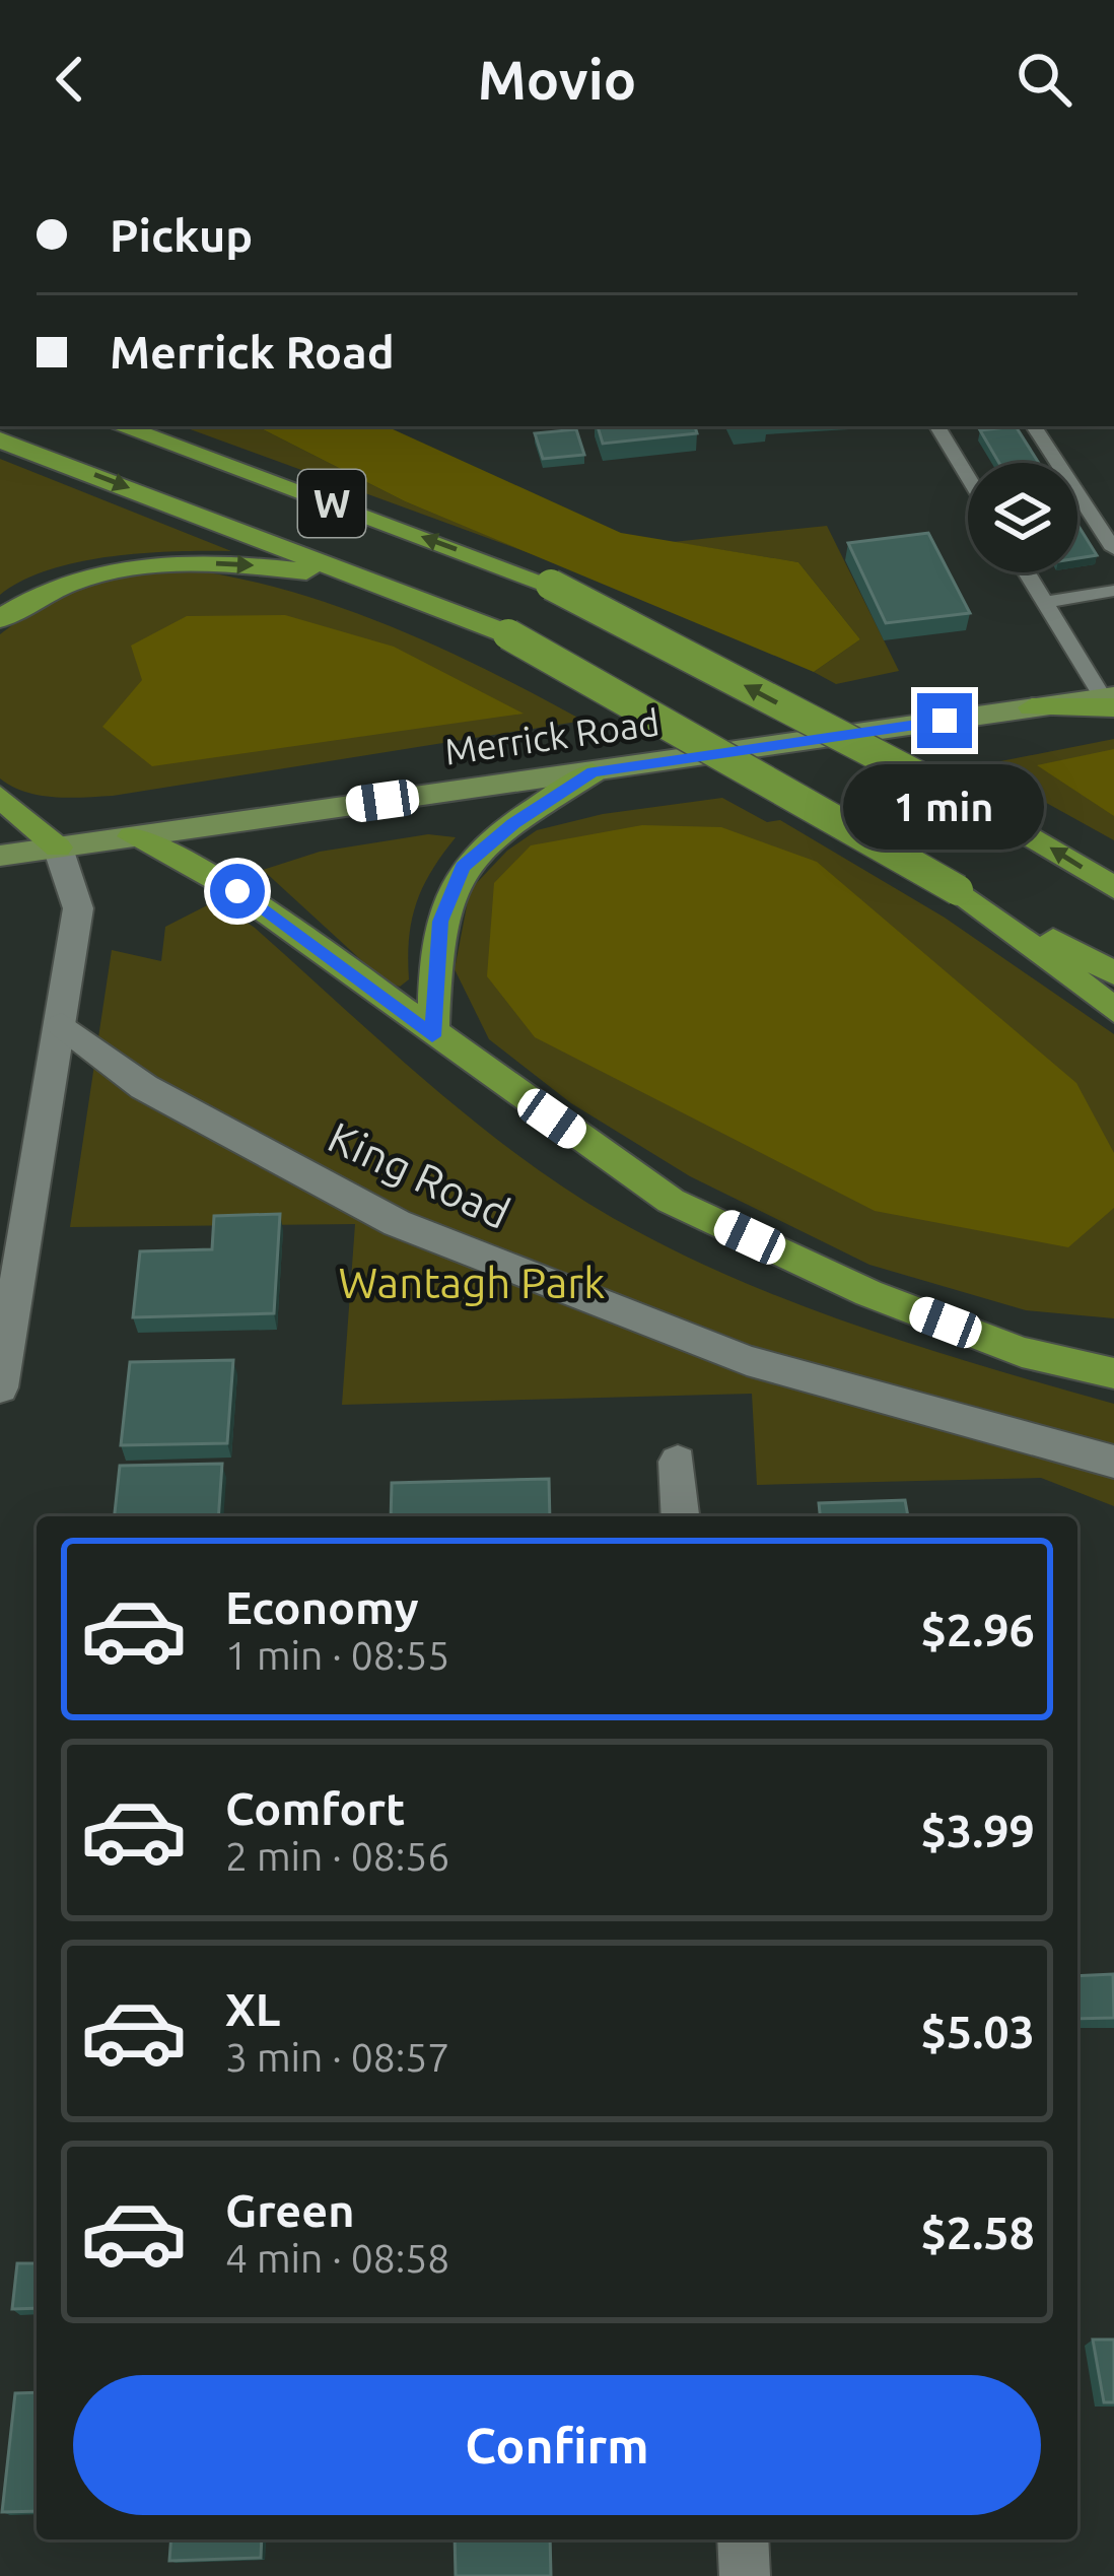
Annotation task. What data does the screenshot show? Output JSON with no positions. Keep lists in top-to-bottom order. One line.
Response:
{"streets":{"highway":["W"],"main road":["Merrick Road"],"street":["King Road"]},"parks":["Wantagh Park"],"page":{"header":"Movio","banner":["Pickup","Merrick Road"],"bubble":"1 min","list":[{"name":"Economy","note":"1 min · 08:55","value":"$2.96"},{"name":"Comfort","note":"2 min · 08:56","value":"$3.99"},{"name":"XL","note":"3 min · 08:57","value":"$5.03"},{"name":"Green","note":"4 min · 08:58","value":"$2.58"}],"buttons":"Confirm"}}
